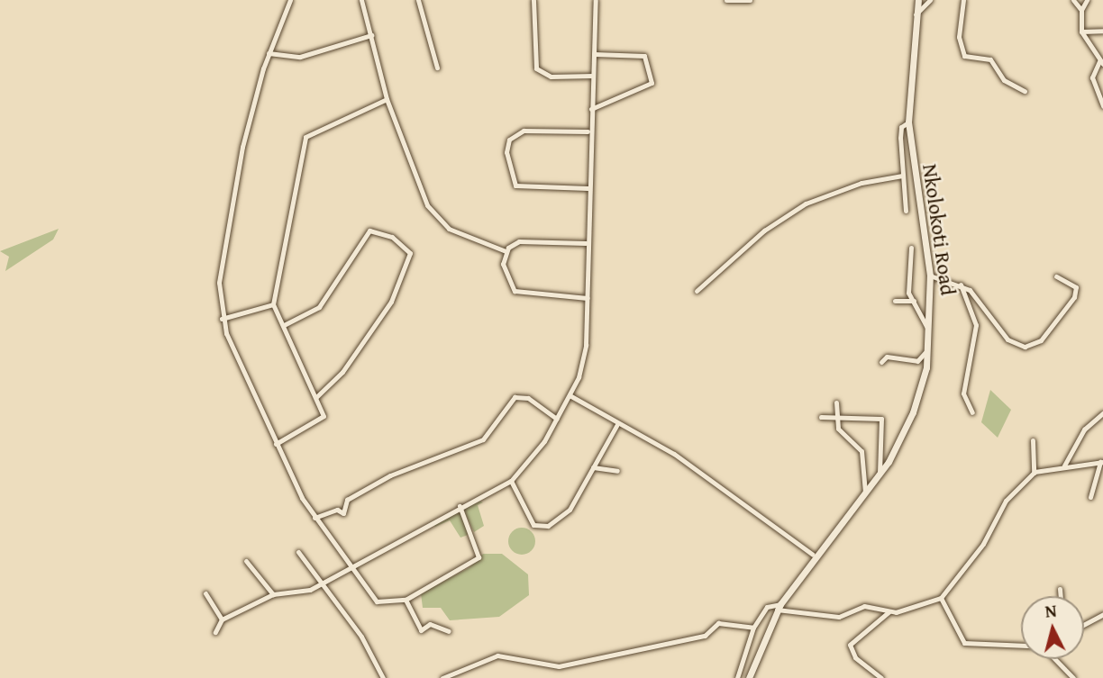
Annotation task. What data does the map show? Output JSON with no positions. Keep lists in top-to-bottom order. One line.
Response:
{"streets":{"main road":["Nkolokoti Road"]},"north":"top"}
